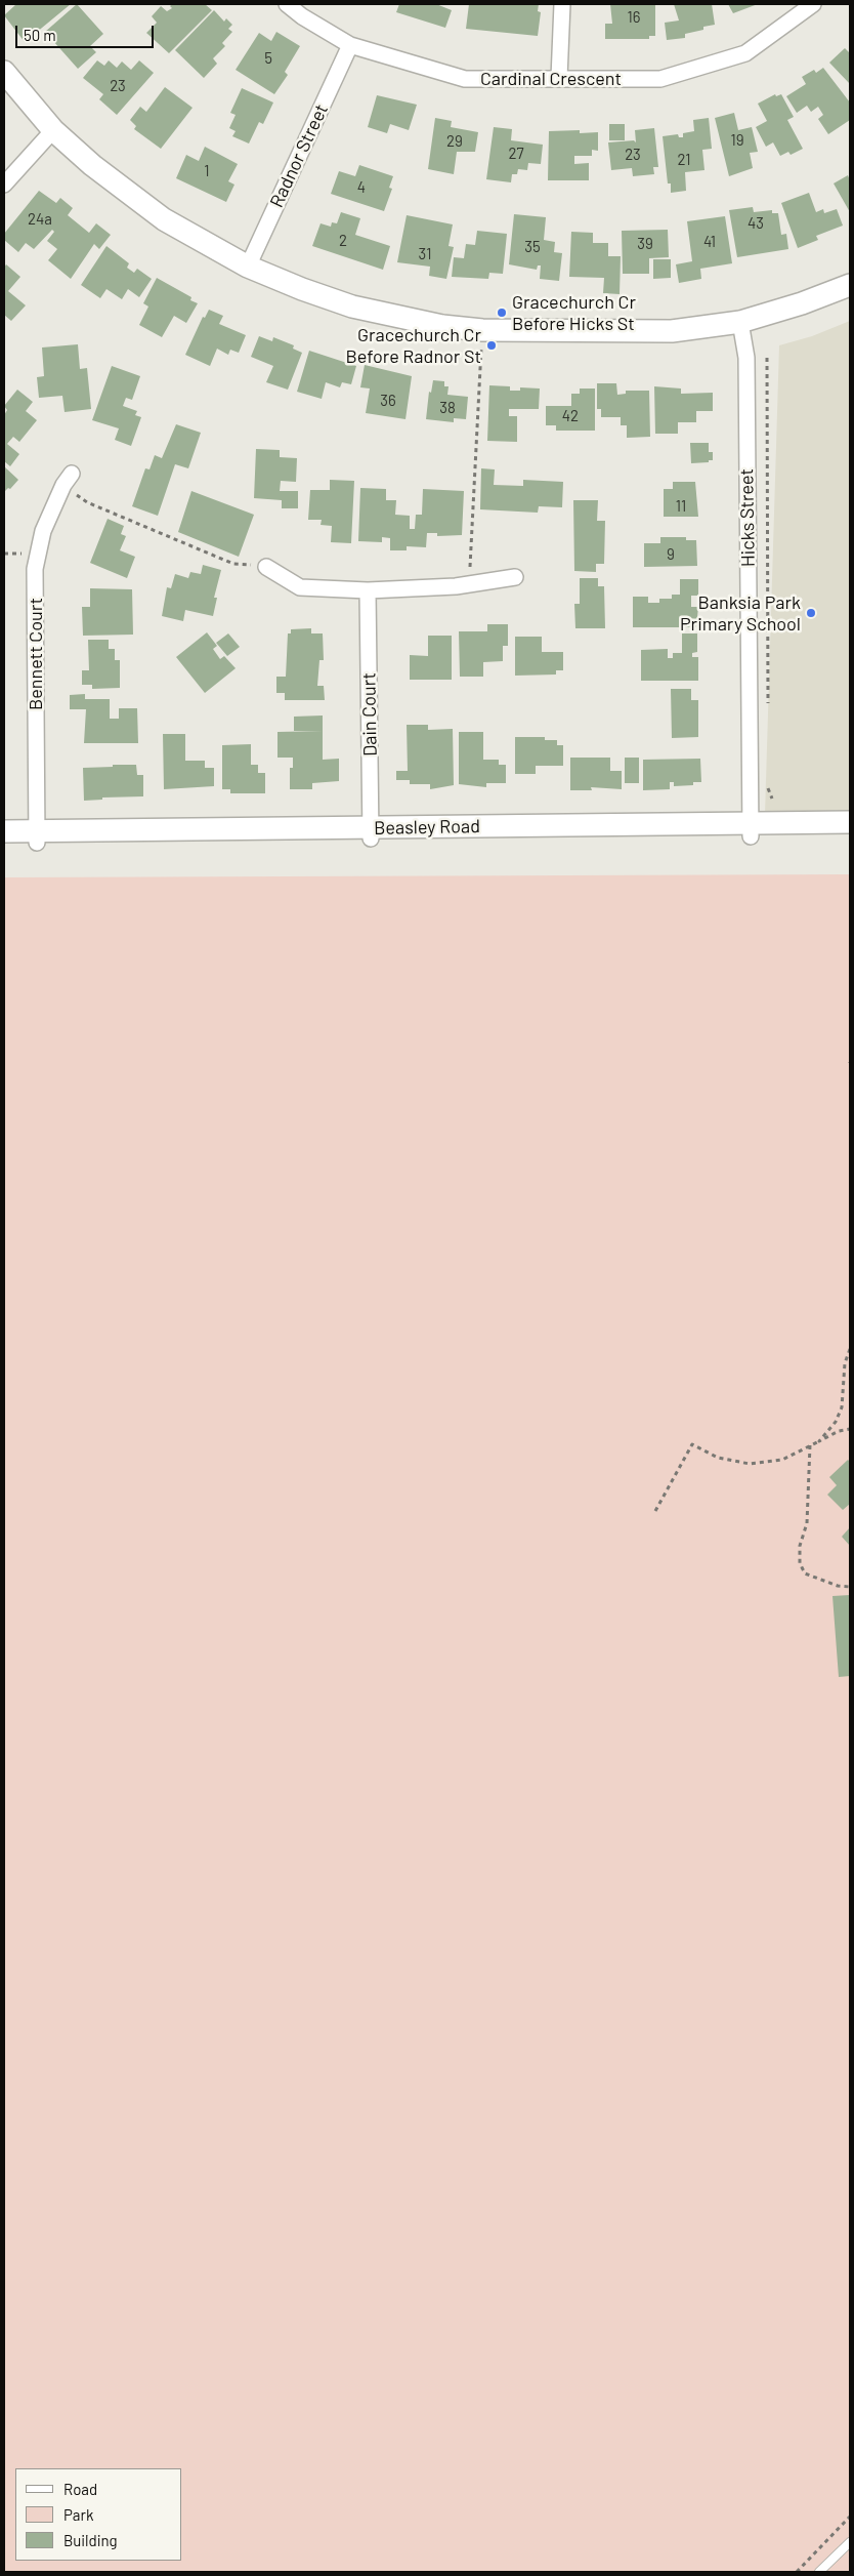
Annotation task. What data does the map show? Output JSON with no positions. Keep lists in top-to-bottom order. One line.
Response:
{"streets":{"main road":["Beasley Road"],"street":["Cardinal Crescent","Radnor Street","Hicks Street","Bennett Court","Dain Court"]},"crossings":[["Cardinal Crescent","Radnor Street"],["Hicks Street","Beasley Road"],["Bennett Court","Beasley Road"],["Dain Court","Beasley Road"]],"places":["Gracechurch Cr Before Hicks St","Gracechurch Cr Before Radnor St","Banksia Park Primary School"],"house_numbers":["16","5","23","19","29","27","23","21","1","4","24a","43","2","41","39","35","31","36","38","42","11","9"],"legend":["Road","Park","Building"],"scale_bar":"50 m"}
